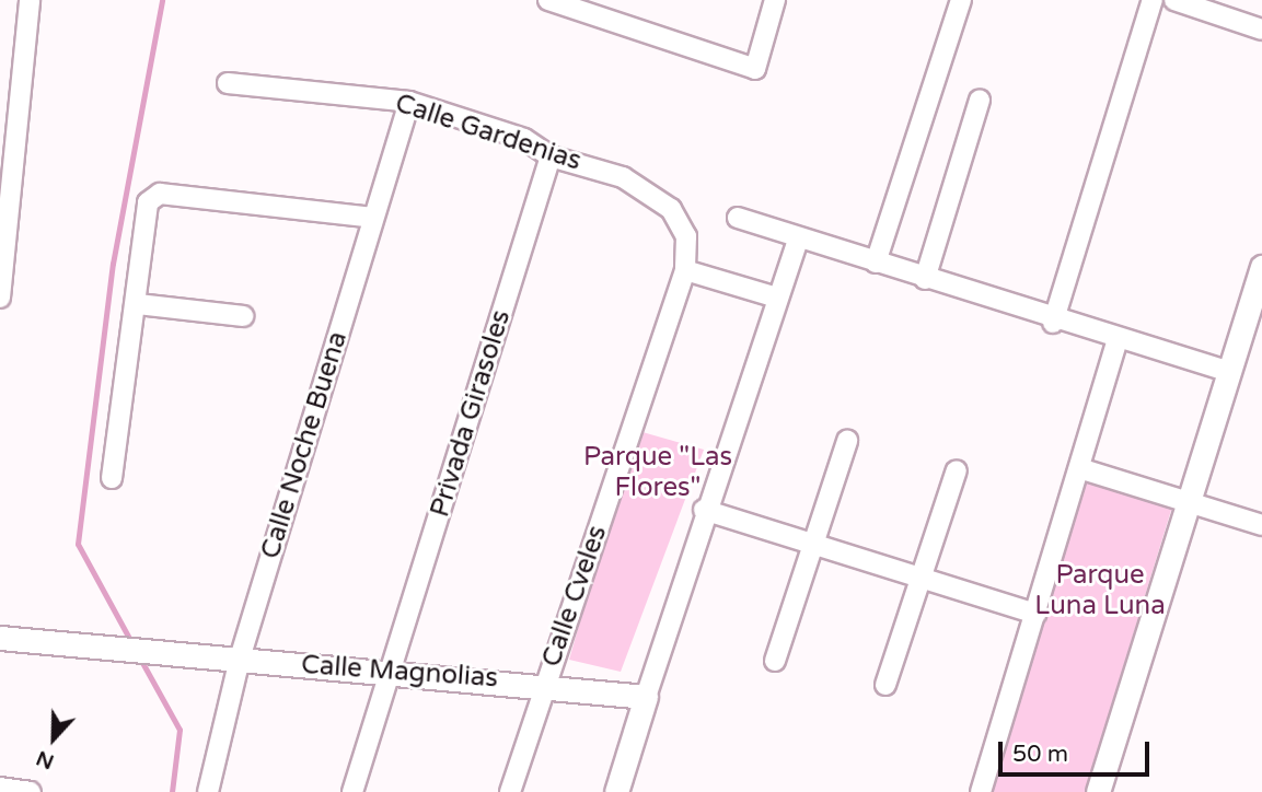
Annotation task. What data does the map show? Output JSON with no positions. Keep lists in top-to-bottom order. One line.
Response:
{"streets":{"street":["Calle Gardenias","Privada Girasoles","Calle Noche Buena","Calle Cveles","Calle Magnolias"]},"crossings":[["Calle Gardenias","Privada Girasoles"],["Calle Gardenias","Calle Noche Buena"],["Calle Gardenias","Calle Cveles"],["Privada Girasoles","Calle Magnolias"],["Calle Noche Buena","Calle Magnolias"],["Calle Cveles","Calle Magnolias"]],"parks":["Parque \"Las Flores\"","Parque Luna Luna"],"scale_bar":"50 m","north":"bottom"}
